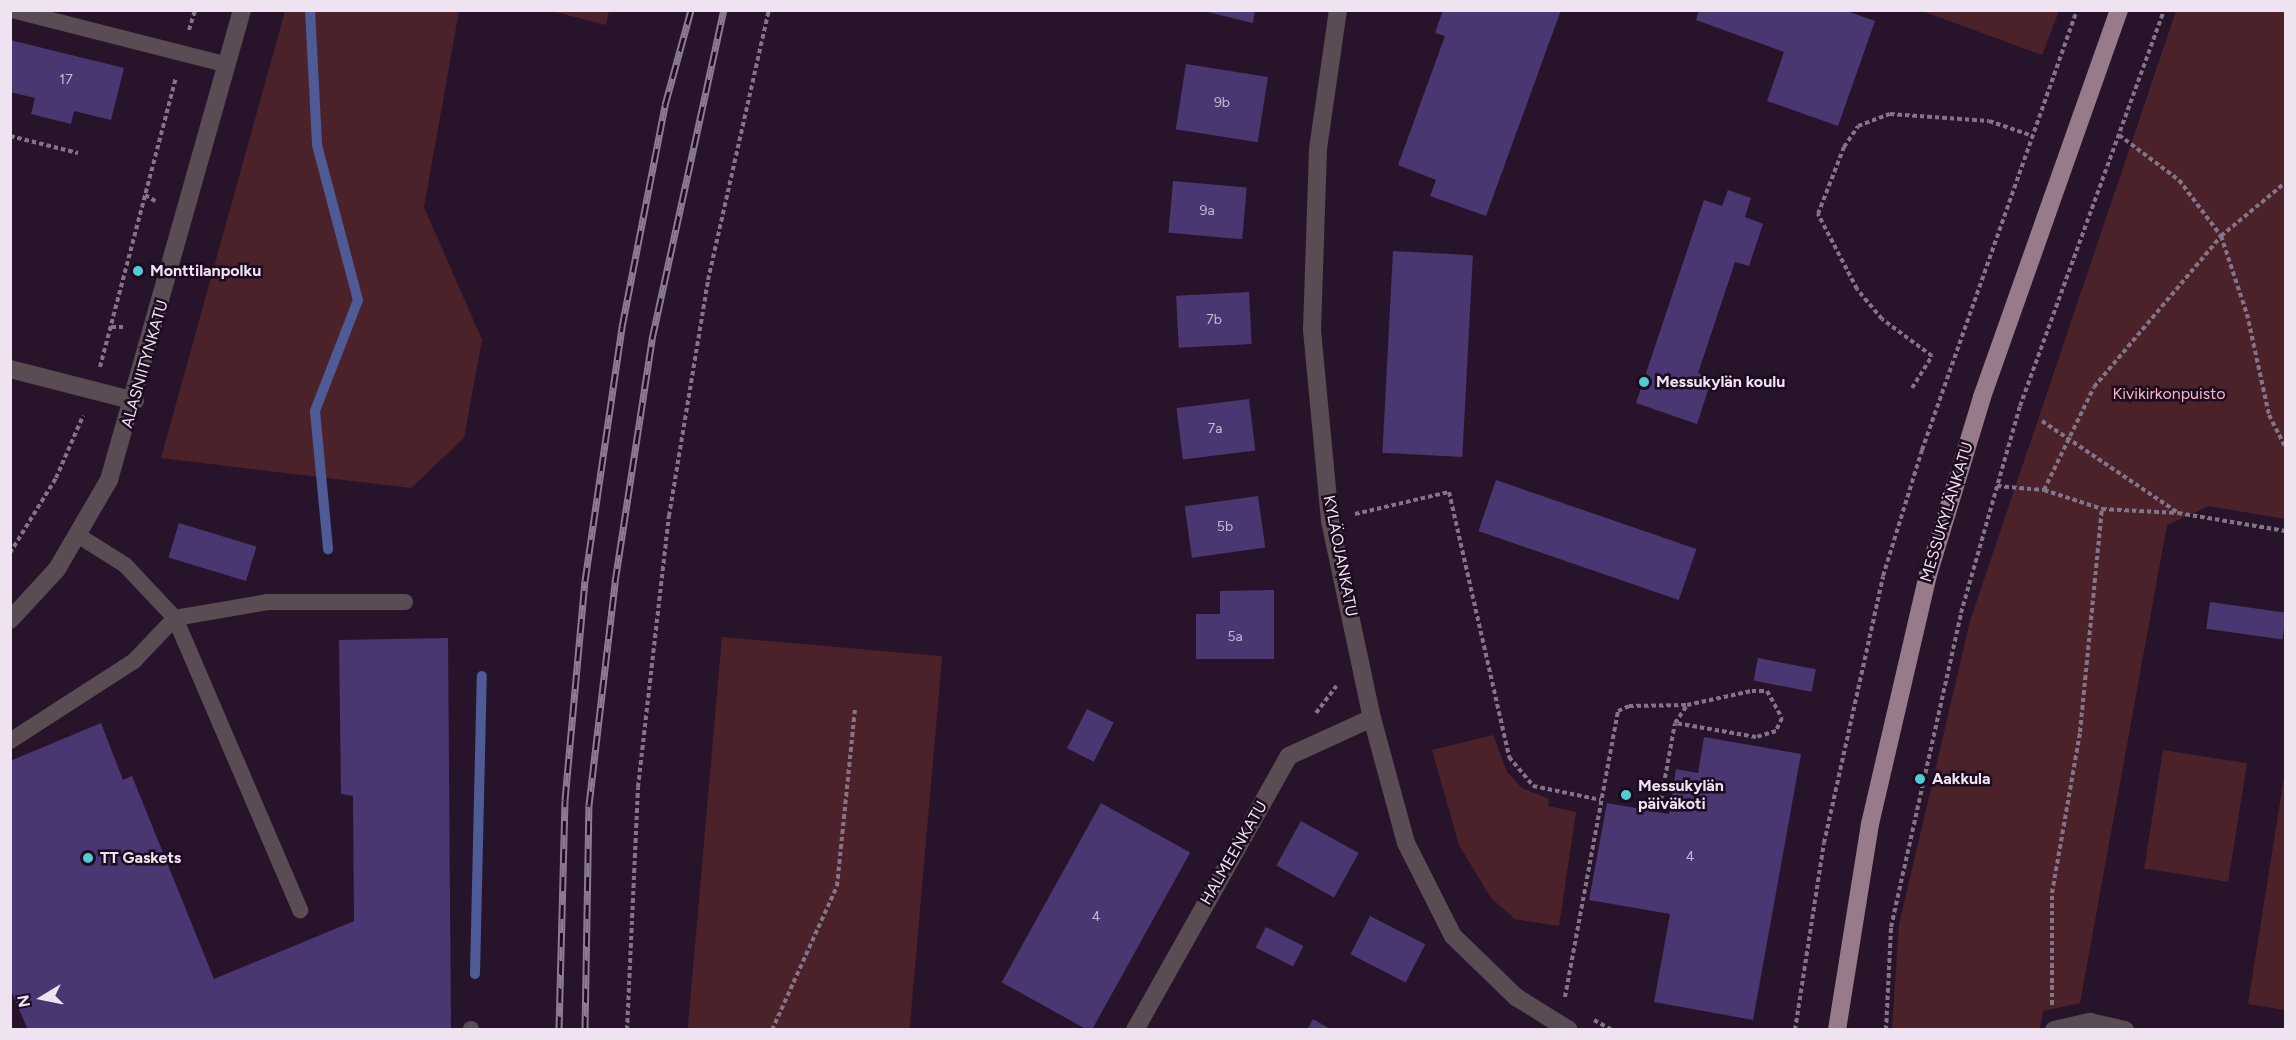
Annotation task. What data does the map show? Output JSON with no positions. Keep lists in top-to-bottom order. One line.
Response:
{"streets":{"main road":["MESSUKYLÄNKATU"],"street":["ALASNIITYNKATU","KYLÄOJANKATU","HALMEENKATU"]},"parks":["Kivikirkonpuisto"],"places":["Monttilanpolku","Messukylän koulu","Aakkula","Messukylän päiväkoti","TT Gaskets"],"house_numbers":["17","9b","9a","7b","7a","5b","5a","4","4"],"north":"left"}
